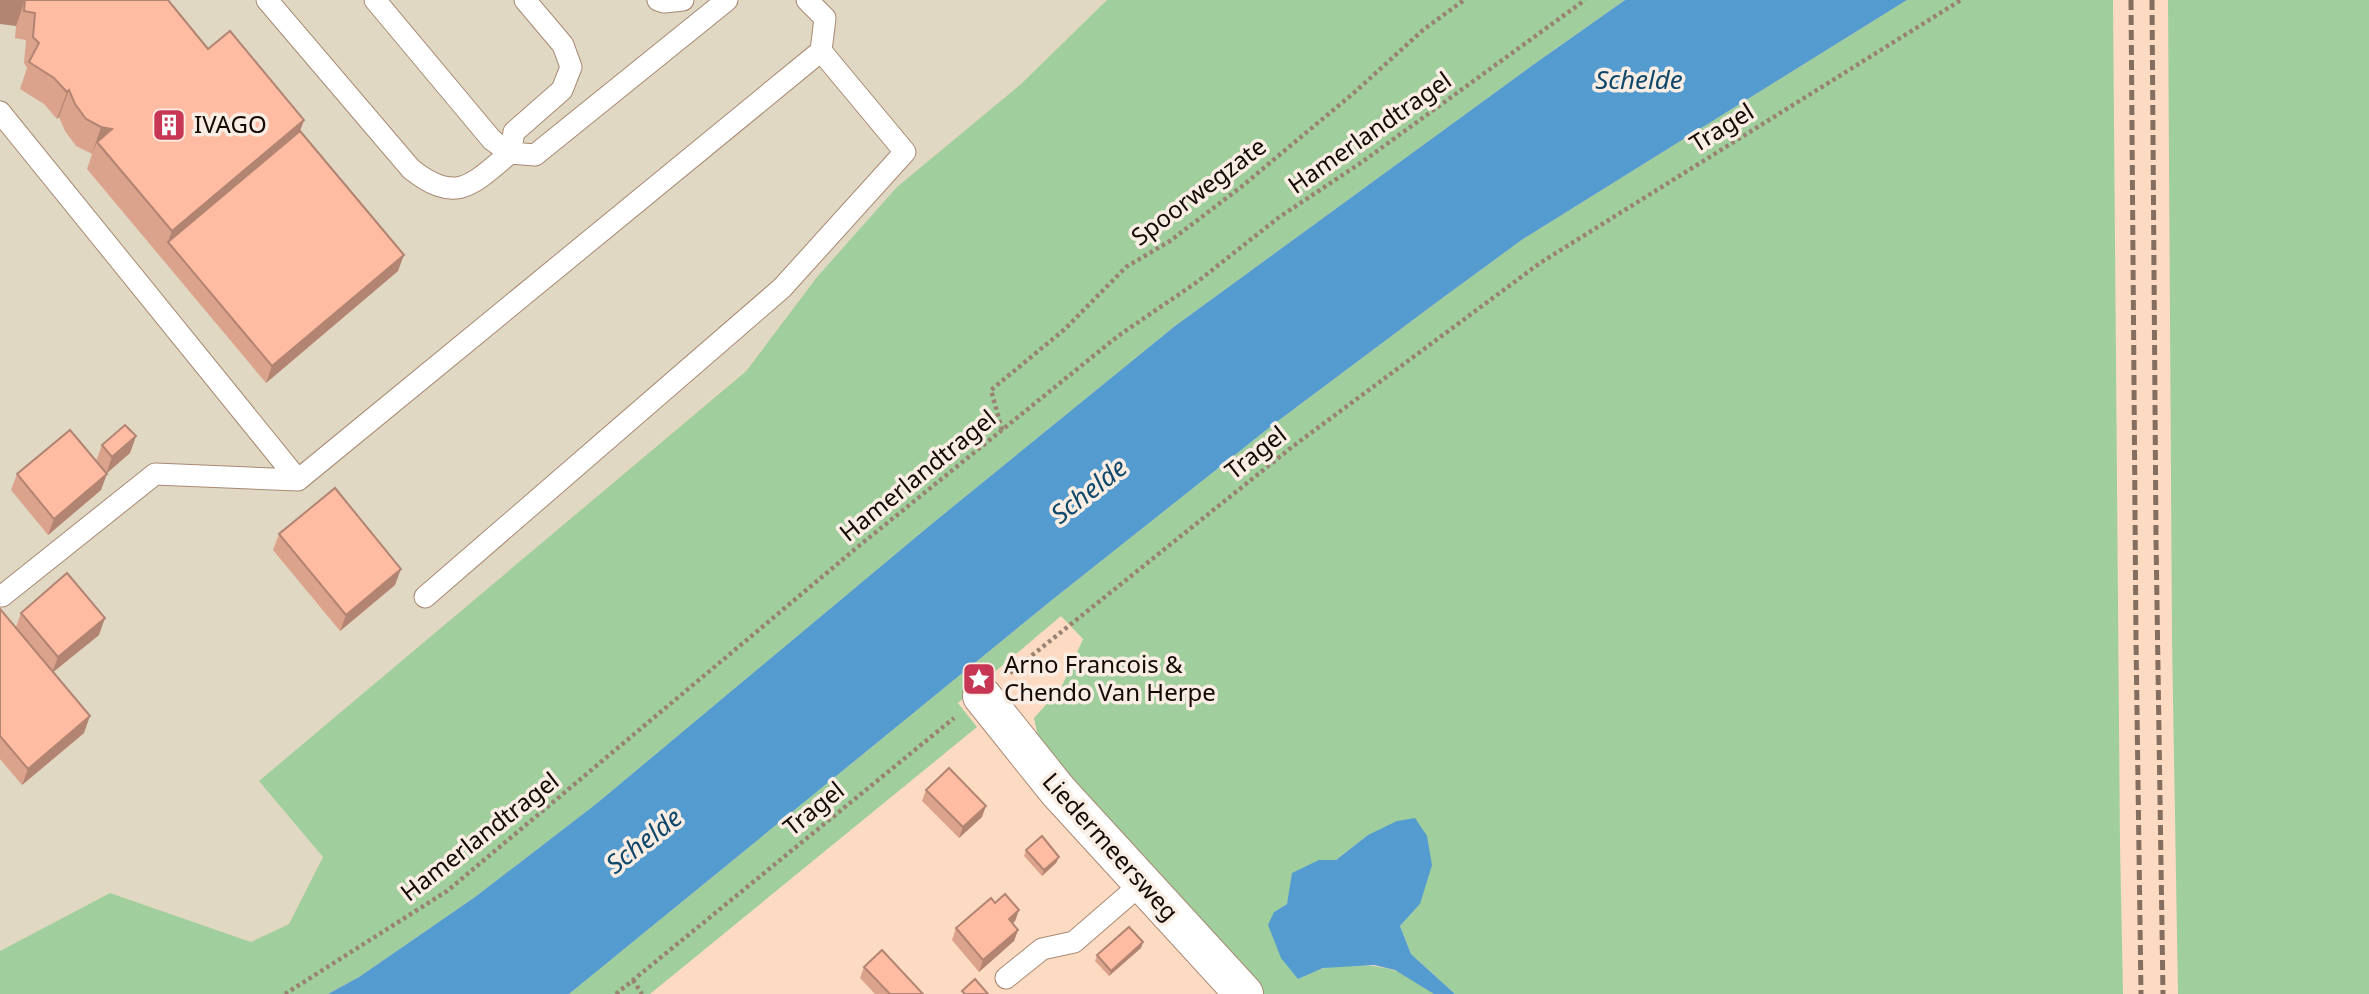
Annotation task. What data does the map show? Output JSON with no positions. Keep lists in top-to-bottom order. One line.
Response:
{"streets":{"street":["Liedermeersweg"],"path":["Tragel","Hamerlandtragel","Spoorwegzate"]},"crossings":[["Tragel","Liedermeersweg"],["Hamerlandtragel","Spoorwegzate"]],"water":["Schelde"],"places":{"building":["IVAGO"],"place":["Arno Francois & Chendo Van Herpe"]}}
